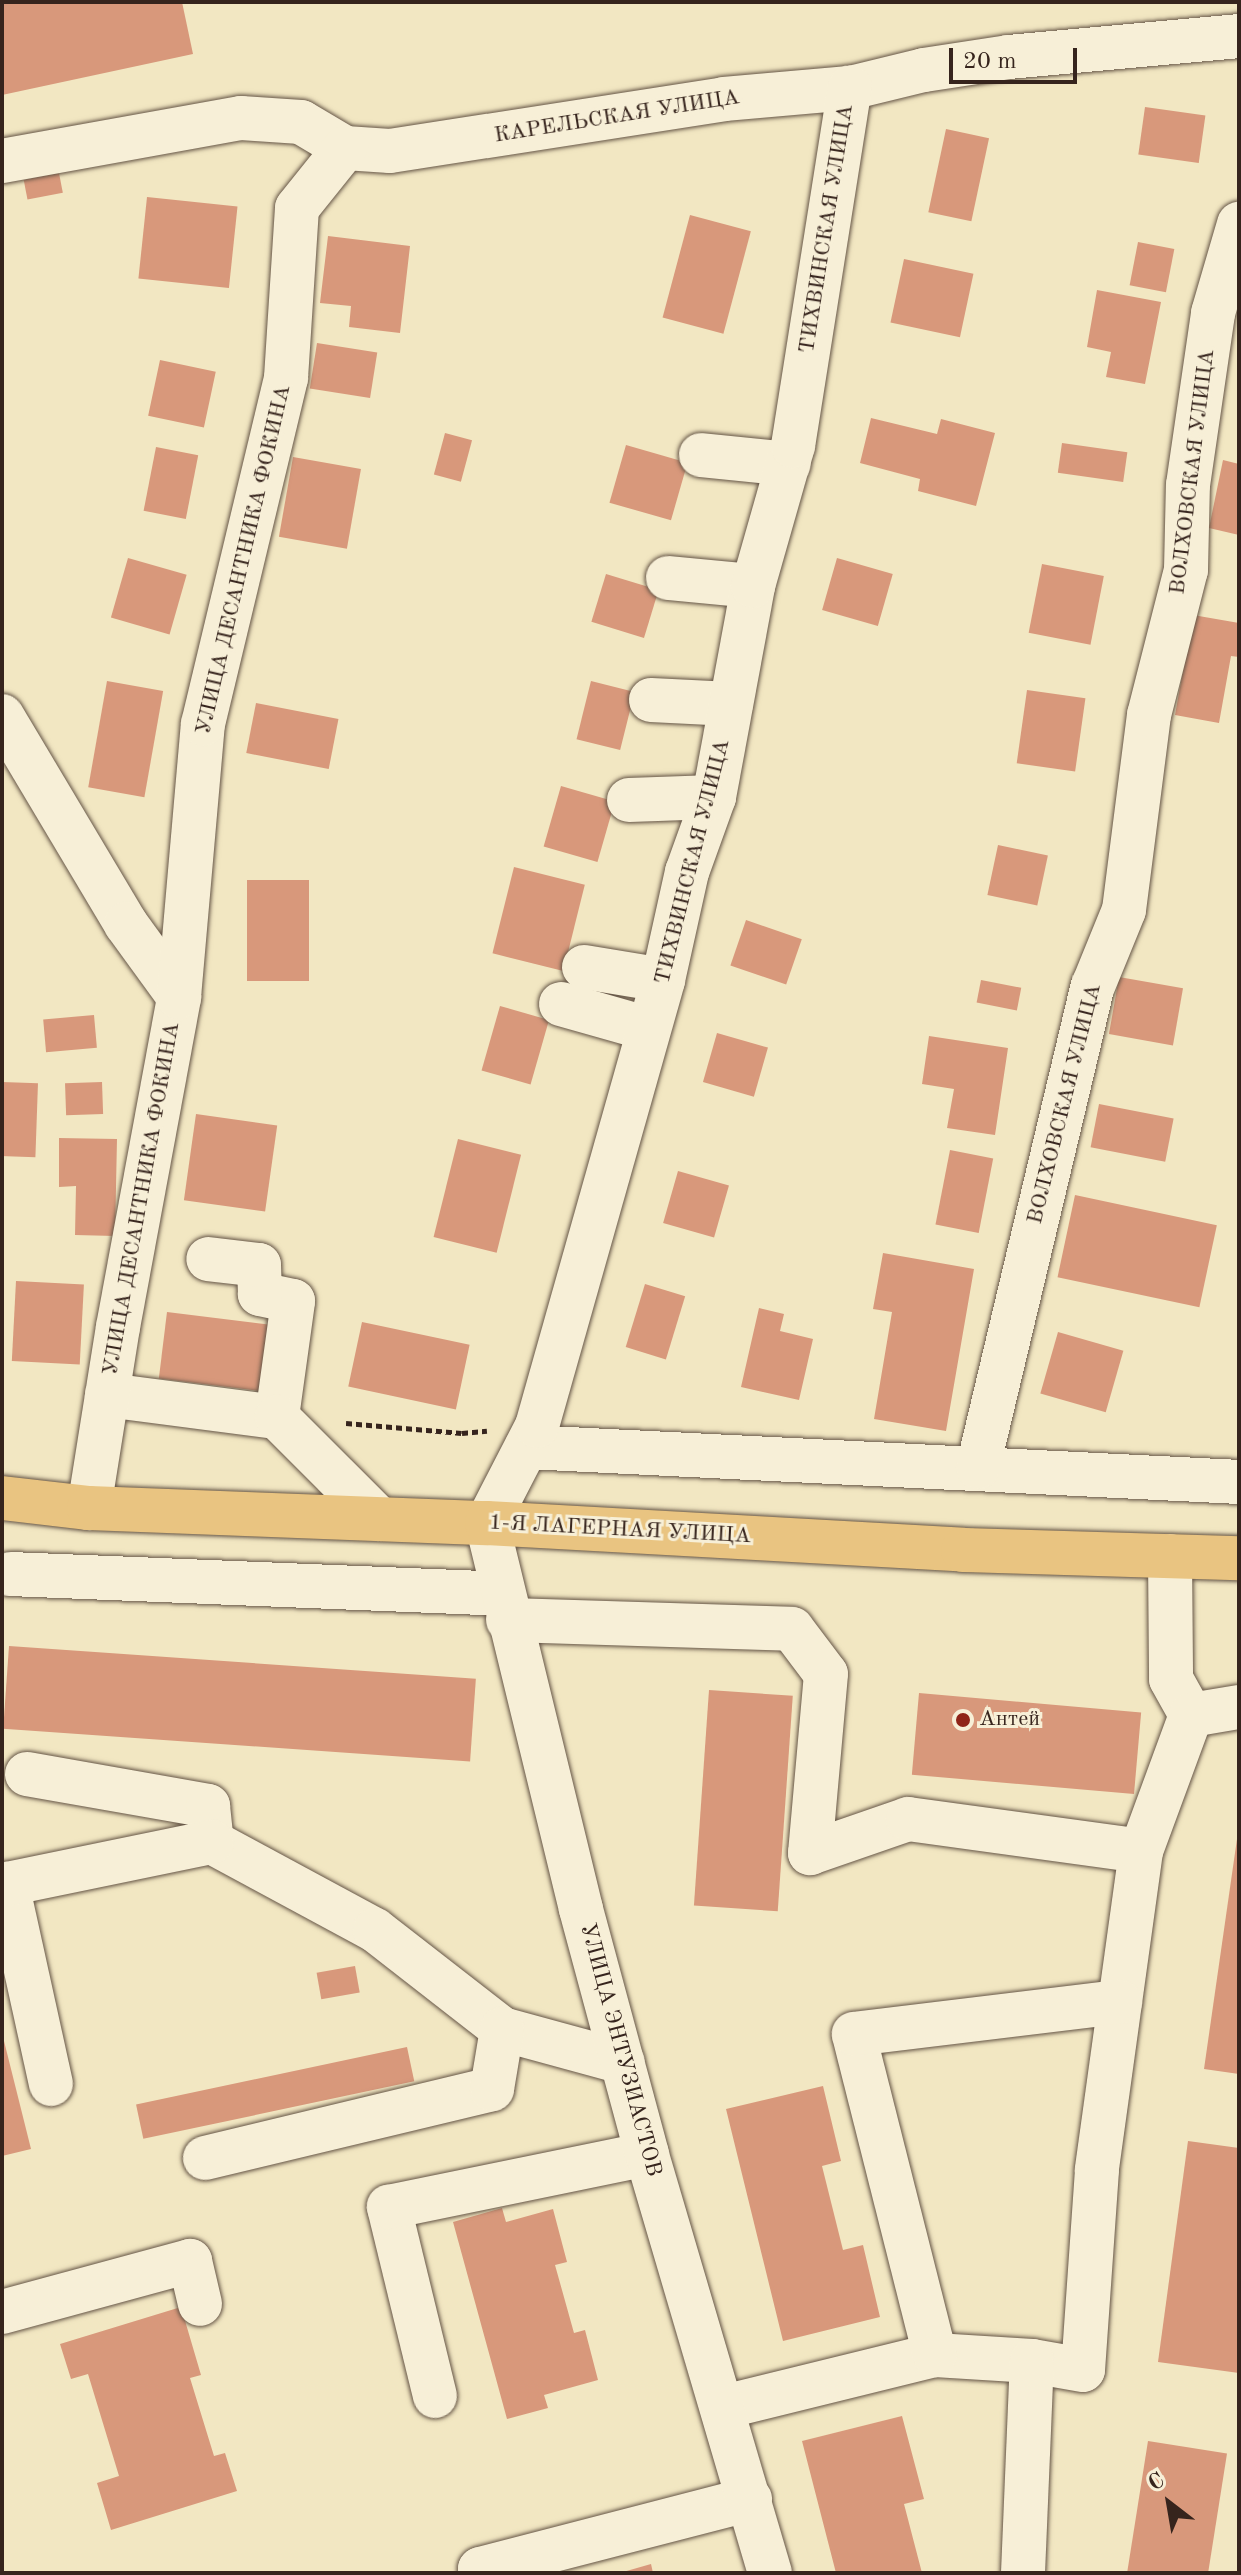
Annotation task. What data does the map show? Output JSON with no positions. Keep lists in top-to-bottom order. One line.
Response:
{"streets":{"main road":["1-Я ЛАГЕРНАЯ УЛИЦА"],"street":["КАРЕЛЬСКАЯ УЛИЦА","ТИХВИНСКАЯ УЛИЦА","ВОЛХОВСКАЯ УЛИЦА","УЛИЦА ДЕСАНТНИКА ФОКИНА","УЛИЦА ЭНТУЗИАСТОВ"]},"crossings":[["КАРЕЛЬСКАЯ УЛИЦА","ТИХВИНСКАЯ УЛИЦА"],["КАРЕЛЬСКАЯ УЛИЦА","УЛИЦА ДЕСАНТНИКА ФОКИНА"],["ТИХВИНСКАЯ УЛИЦА","1-Я ЛАГЕРНАЯ УЛИЦА"],["ТИХВИНСКАЯ УЛИЦА","УЛИЦА ЭНТУЗИАСТОВ"],["УЛИЦА ДЕСАНТНИКА ФОКИНА","1-Я ЛАГЕРНАЯ УЛИЦА"],["1-Я ЛАГЕРНАЯ УЛИЦА","УЛИЦА ЭНТУЗИАСТОВ"]],"places":["Антей"],"scale_bar":"20 m","north":"top left"}
